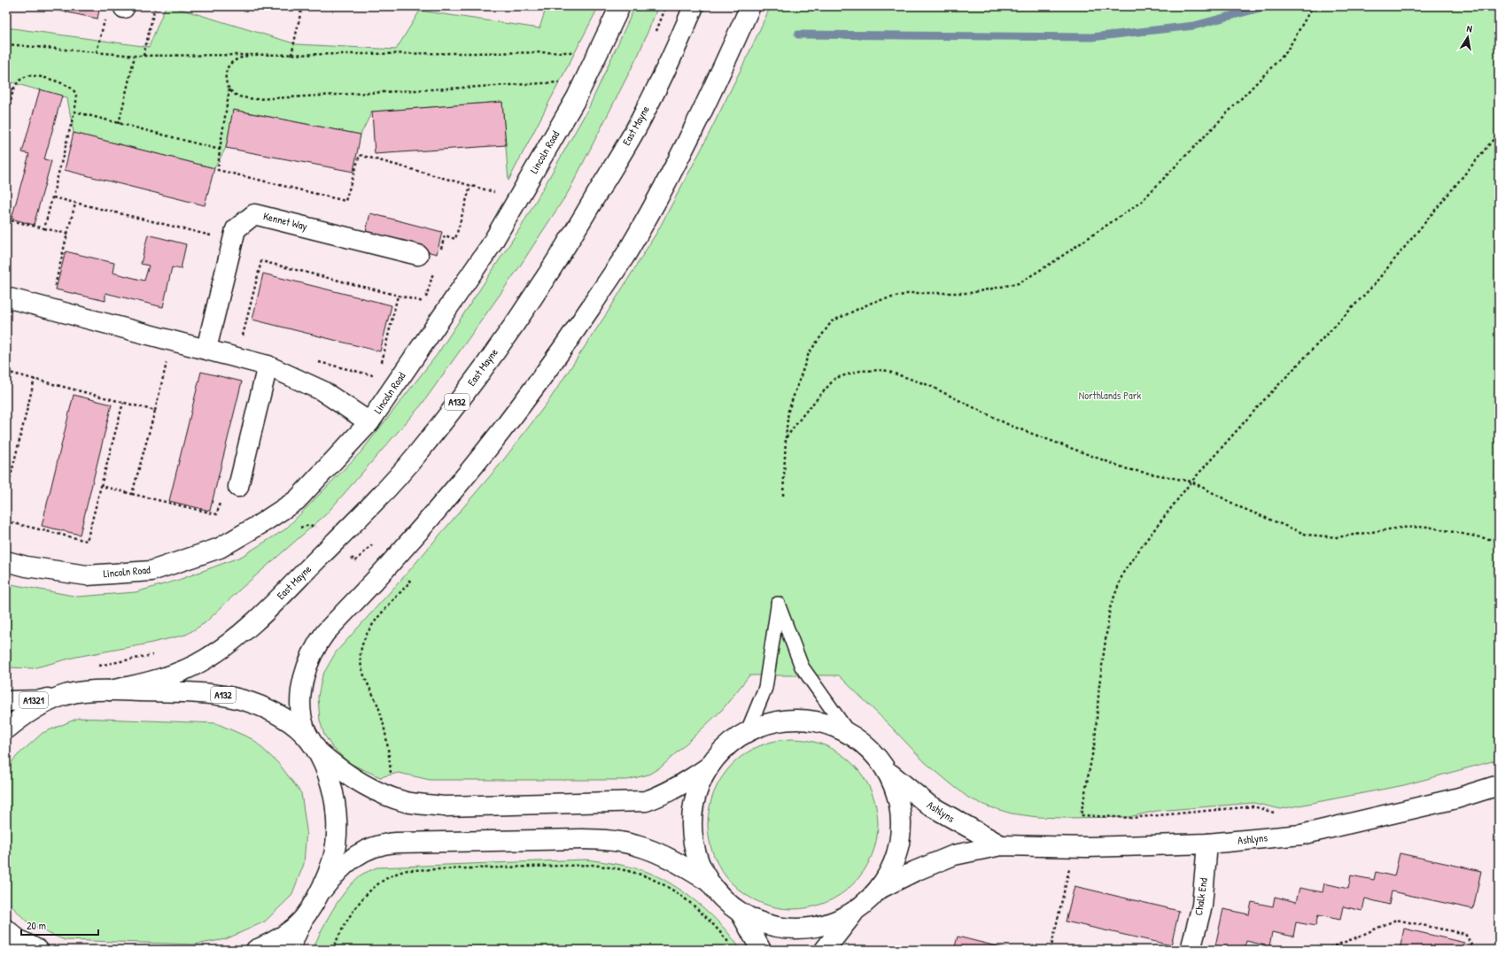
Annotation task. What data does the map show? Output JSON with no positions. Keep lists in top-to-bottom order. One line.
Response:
{"streets":{"street":["East Mayne","Lincoln Road","Kennet Way","A132","A1321","Ashlyns","Chalk End"]},"crossings":[["East Mayne","A132"],["A132","A1321"],["Ashlyns","Chalk End"]],"parks":["Northlands Park"],"scale_bar":"20 m","north":"top"}
